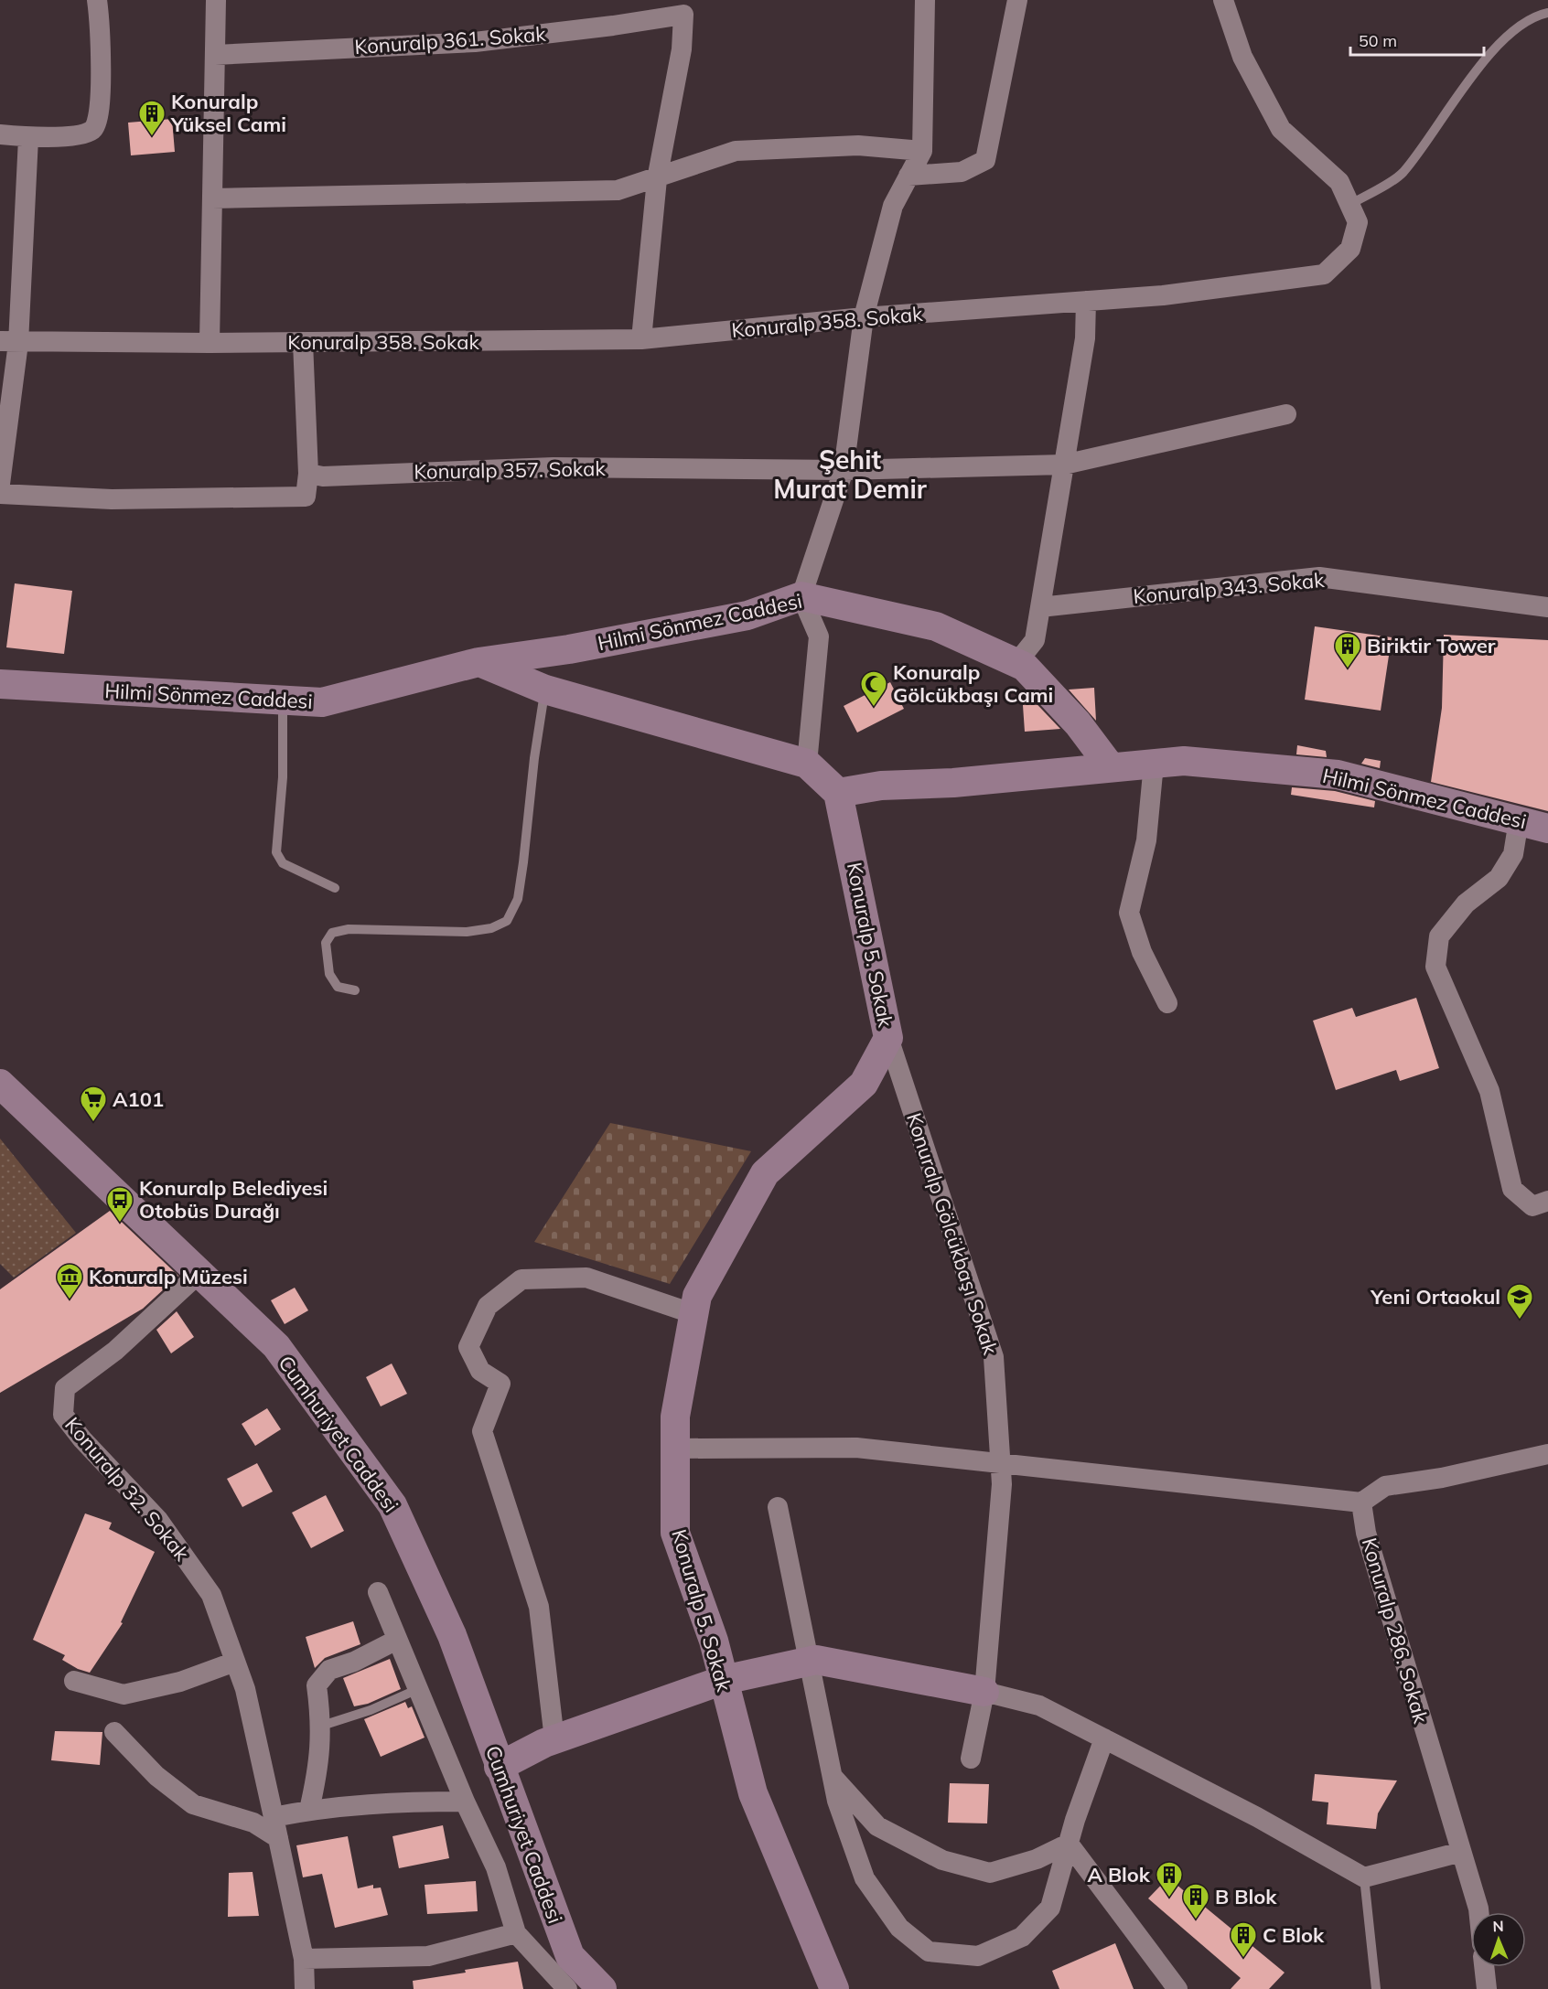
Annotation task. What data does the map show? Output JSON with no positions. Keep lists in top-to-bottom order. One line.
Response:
{"streets":{"street":["Konuralp 361. Sokak","Konuralp 358. Sokak","Konuralp 357. Sokak","Konuralp 343. Sokak","Hilmi Sönmez Caddesi","Konuralp 5. Sokak","Konuralp Gölcükbaşı Sokak","Cumhuriyet Caddesi","Konuralp 32. Sokak","Konuralp 286. Sokak"]},"crossings":[["Konuralp 5. Sokak","Konuralp Gölcükbaşı Sokak"],["Cumhuriyet Caddesi","Konuralp 32. Sokak"]],"districts":["Şehit Murat Demir"],"places":{"building":["Konuralp Yüksel Cami","Biriktir Tower","A Blok","B Blok","C Blok"],"mosque":["Konuralp Gölcükbaşı Cami"],"supermarket":["A101"],"bus stop":["Konuralp Belediyesi Otobüs Durağı"],"museum":["Konuralp Müzesi"],"school or university":["Yeni Ortaokul"]},"scale_bar":"50 m","north":"top"}
